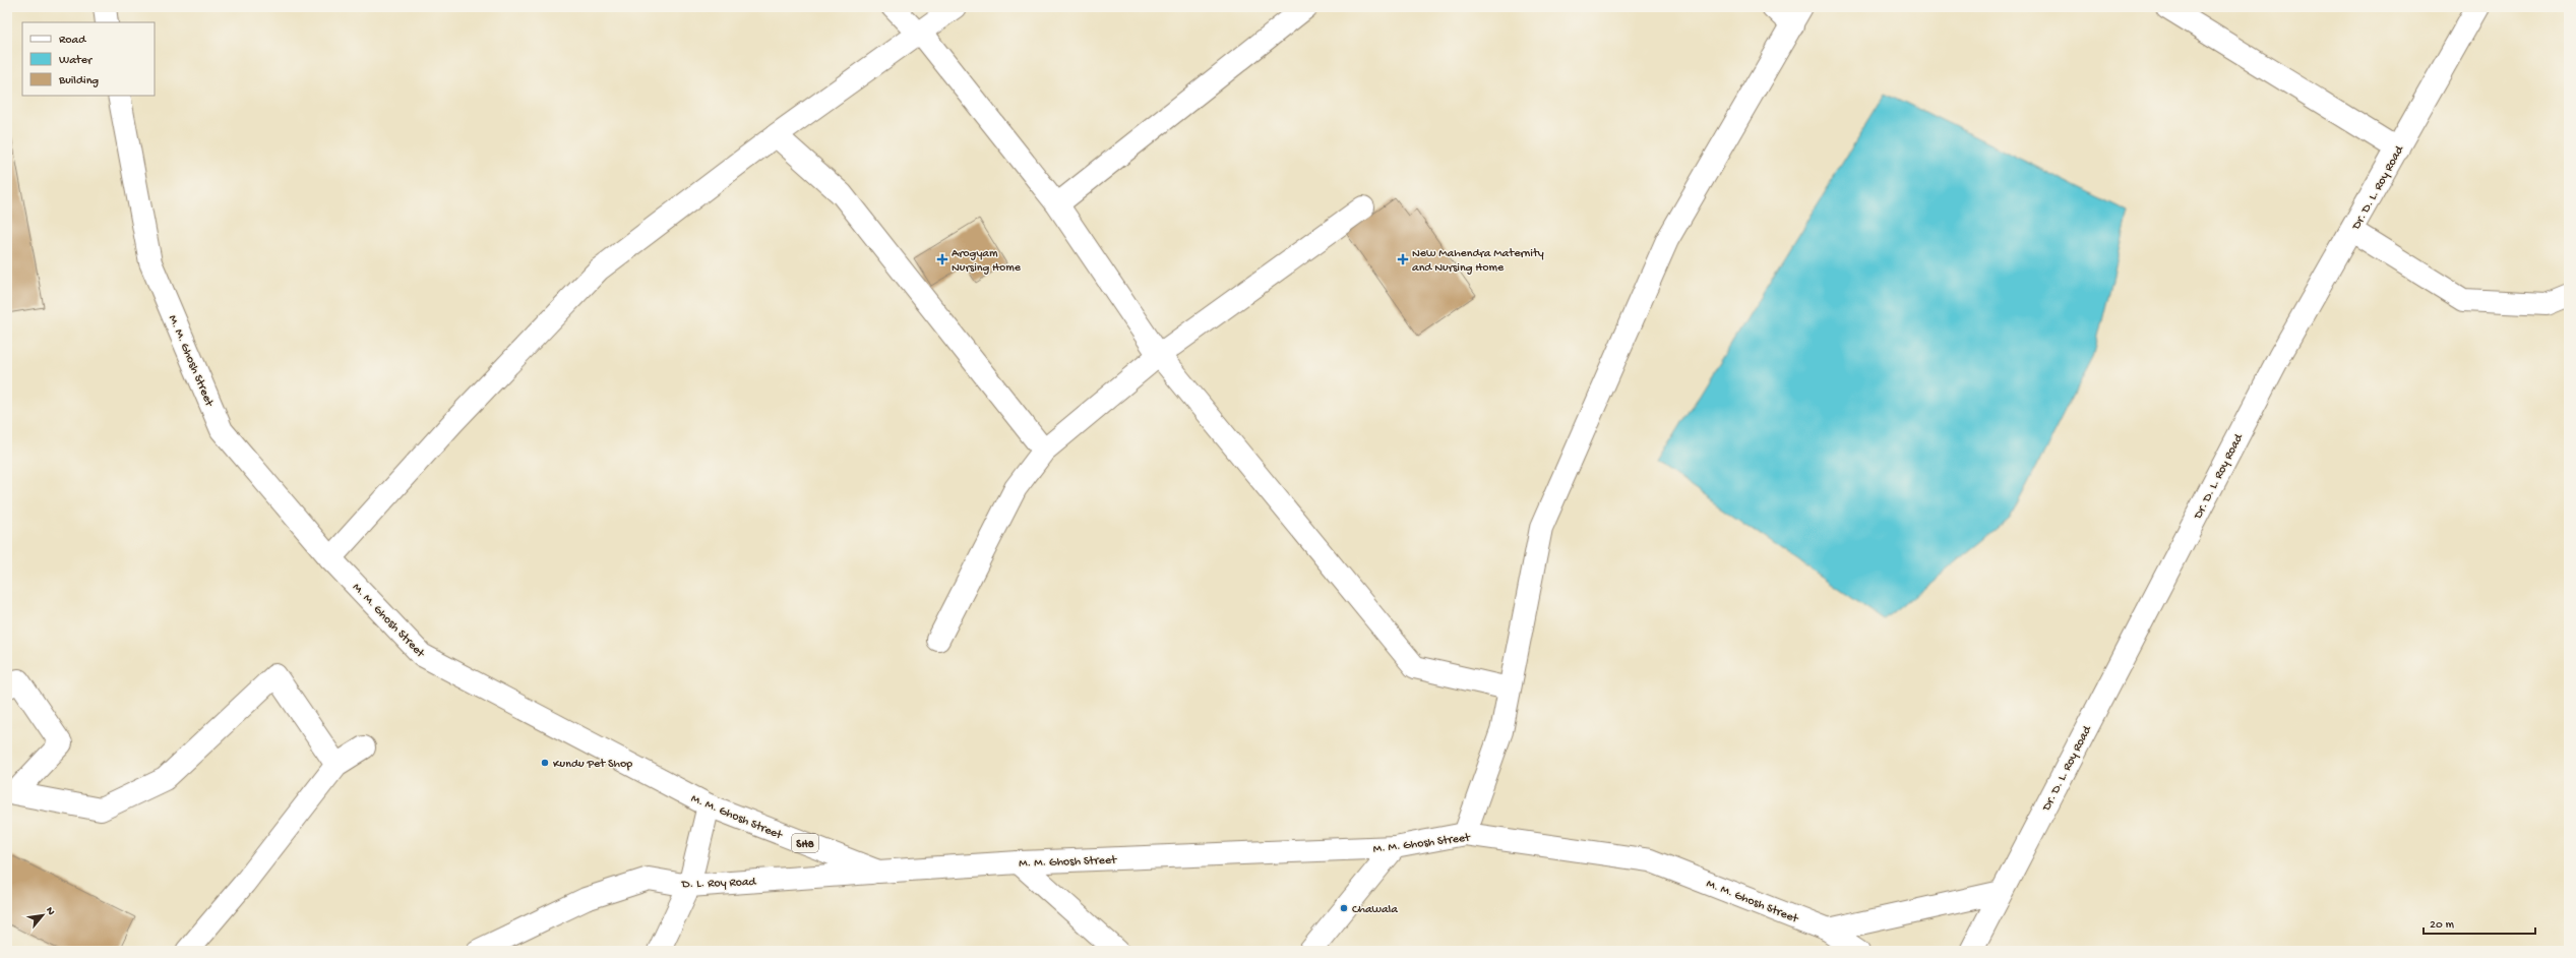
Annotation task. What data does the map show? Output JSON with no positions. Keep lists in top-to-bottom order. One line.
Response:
{"streets":{"street":["Dr. D. L. Roy Road","M. M. Ghosh Street","SH8","D. L. Roy Road"]},"crossings":[["M. M. Ghosh Street","D. L. Roy Road"]],"places":{"health":["Arogyam Nursing Home","New Mahendra Maternity and Nursing Home"],"other":["Kundu Pet Shop","Chawala"]},"legend":["Road","Water","Building"],"scale_bar":"20 m","north":"top right"}
